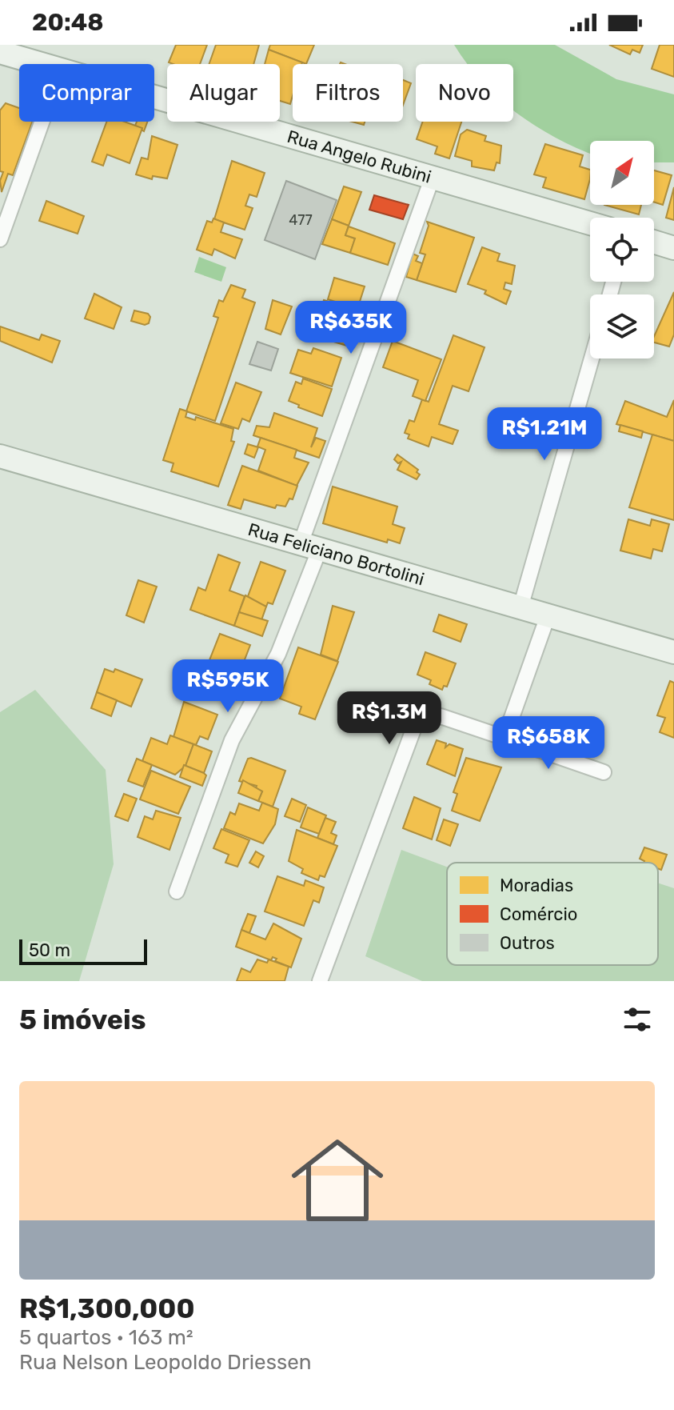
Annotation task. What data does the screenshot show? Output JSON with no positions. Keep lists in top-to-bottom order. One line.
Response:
{"streets":{"main road":["Rua Angelo Rubini","Rua Feliciano Bortolini"]},"house_numbers":["477"],"legend":["Moradias","Comércio","Outros"],"scale_bar":"50 m","north":"top right","page":{"status":"20:48","chip":["Comprar","Alugar","Filtros","Novo"],"price":["R$635K","R$1.21M","R$595K","R$1.3M","R$658K"],"scale":"50 m","heading":"5 imóveis","list":[{"name":"R$1,300,000","note":"5 quartos · 163 m² · Rua Nelson Leopoldo Driessen"}]}}
